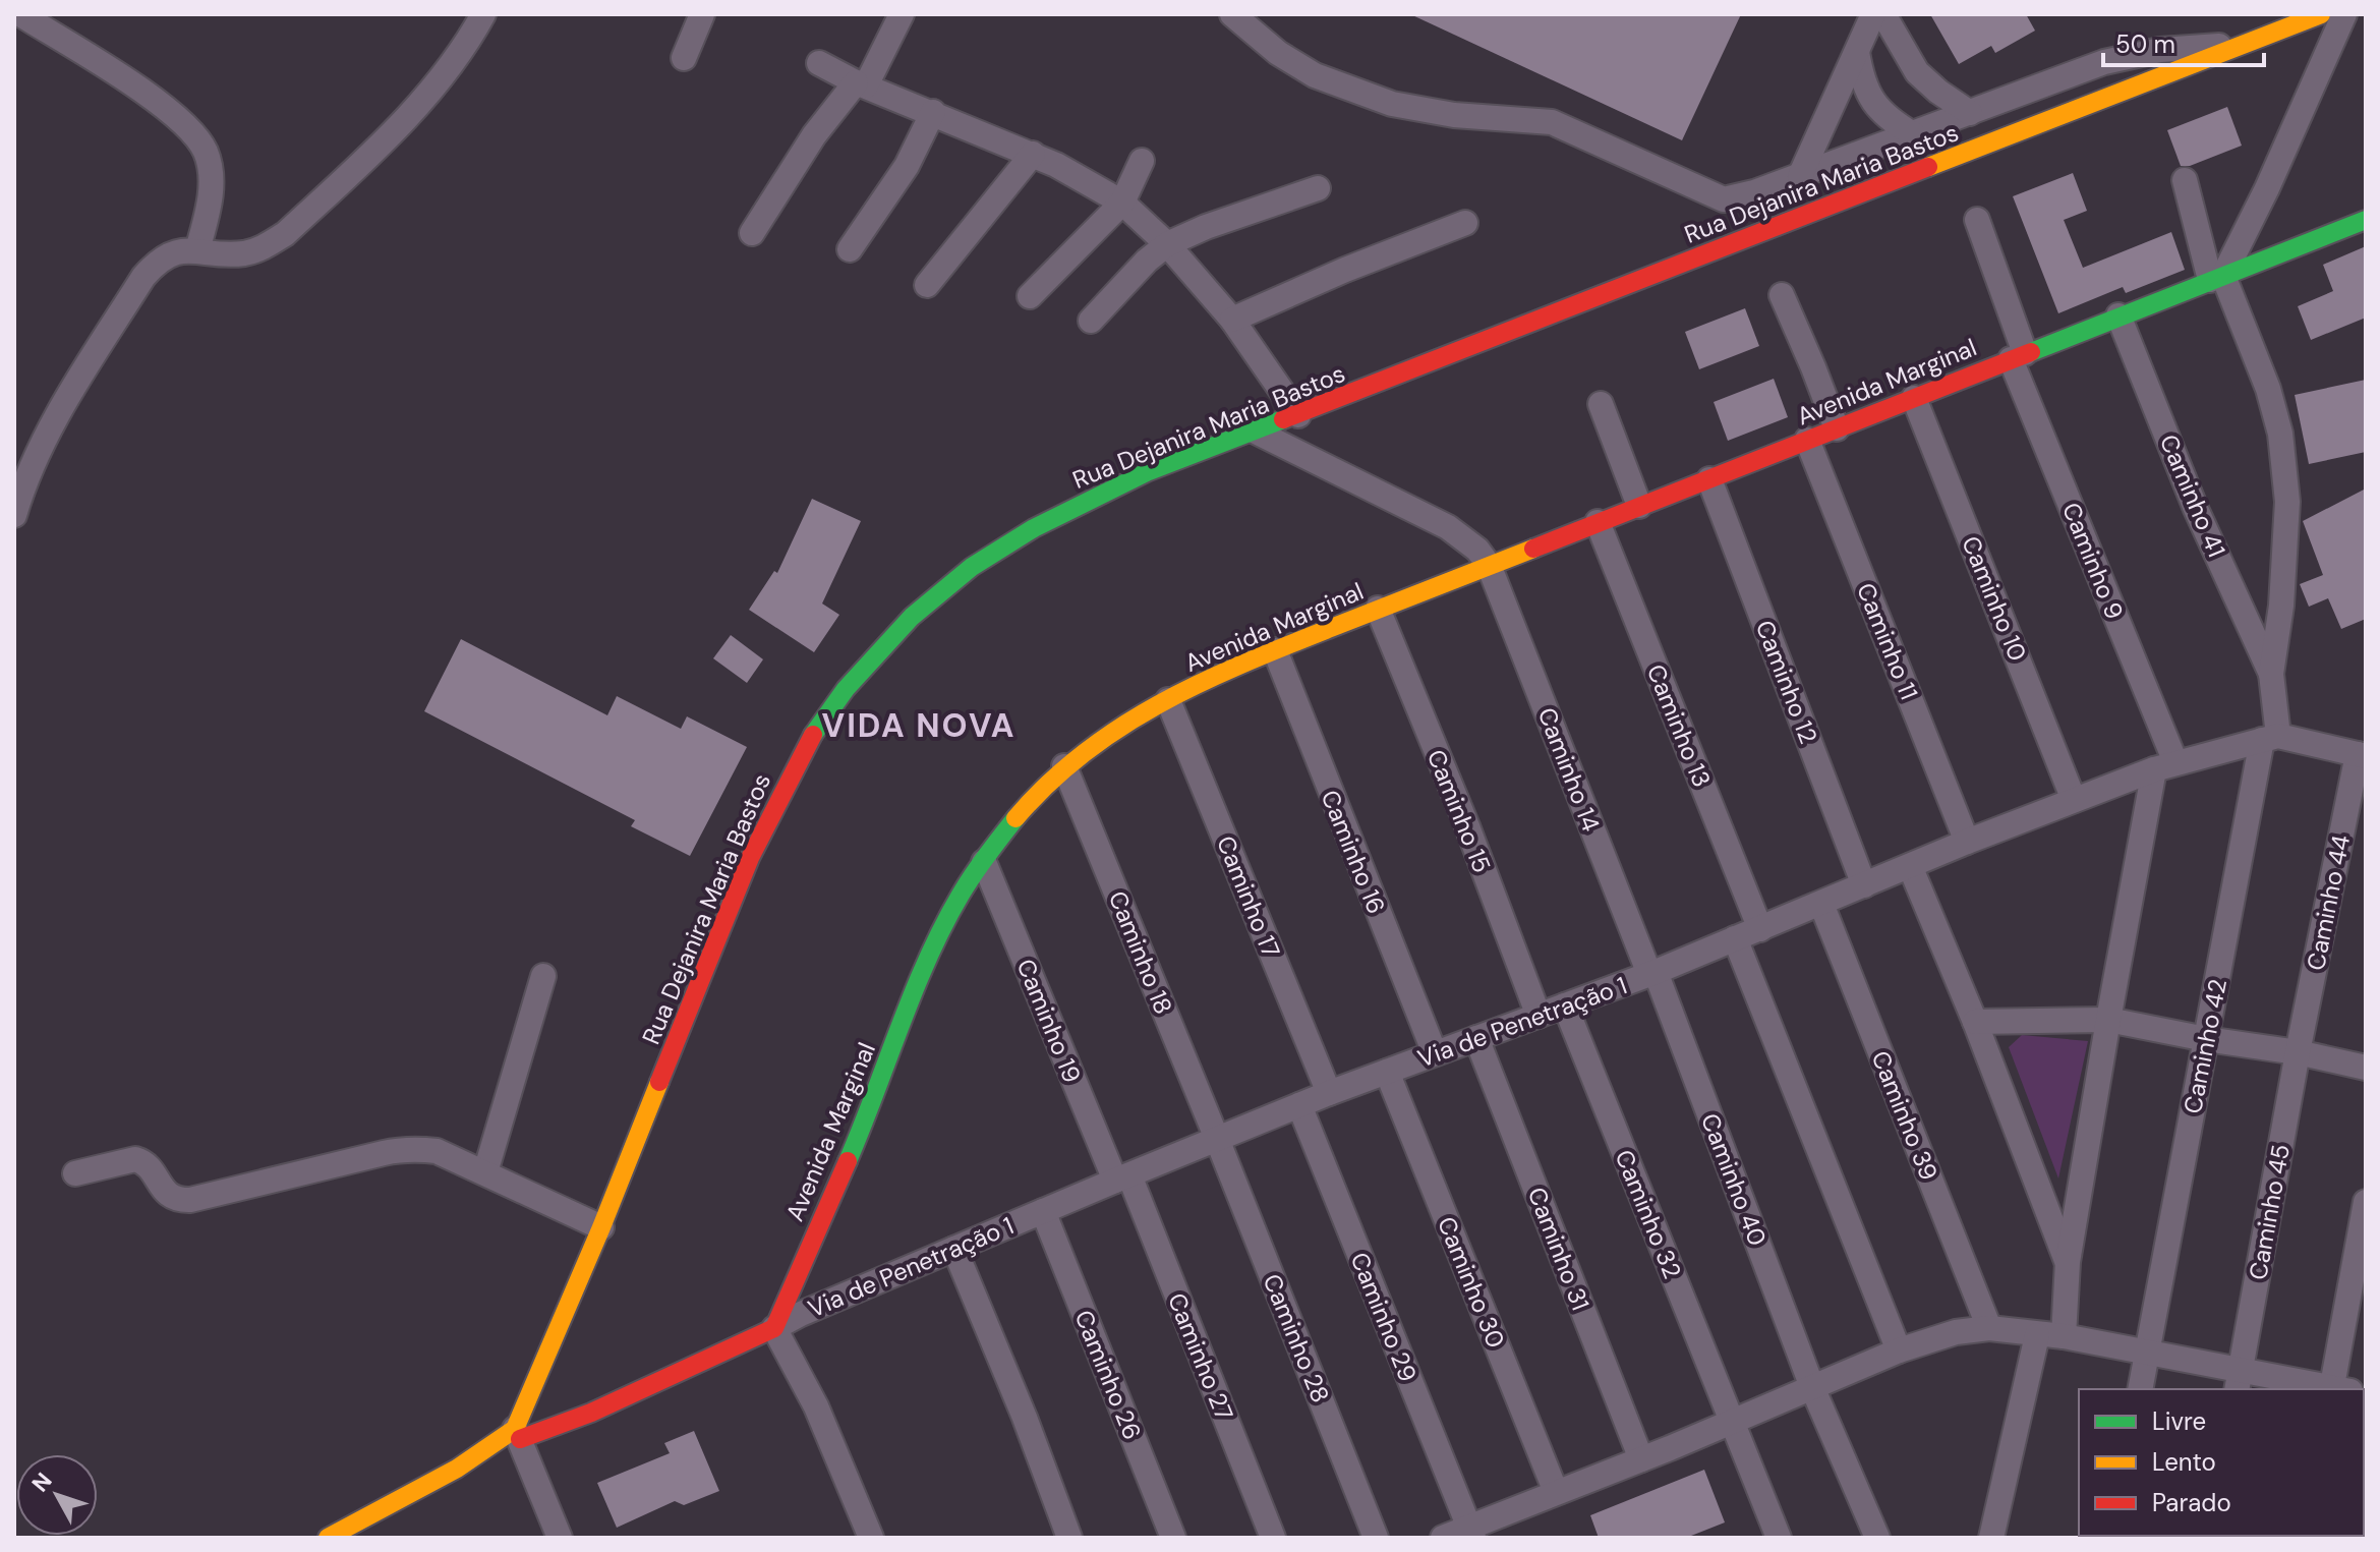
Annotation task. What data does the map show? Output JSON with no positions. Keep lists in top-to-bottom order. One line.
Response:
{"streets":{"main road":["Rua Dejanira Maria Bastos","Avenida Marginal"],"street":["Caminho 41","Caminho 9","Caminho 10","Caminho 11","Caminho 12","Caminho 13","Caminho 14","Caminho 15","Caminho 16","Caminho 17","Caminho 44","Caminho 18","Caminho 19","Via de Penetração 1","Caminho 42","Caminho 39","Caminho 40","Caminho 45","Caminho 32","Caminho 31","Caminho 30","Caminho 29","Caminho 28","Caminho 27","Caminho 26"]},"crossings":[["Avenida Marginal","Caminho 41"],["Avenida Marginal","Caminho 9"],["Avenida Marginal","Caminho 10"],["Avenida Marginal","Caminho 11"],["Avenida Marginal","Caminho 12"],["Avenida Marginal","Caminho 13"],["Avenida Marginal","Caminho 14"],["Avenida Marginal","Caminho 15"],["Avenida Marginal","Caminho 16"],["Avenida Marginal","Caminho 17"],["Avenida Marginal","Caminho 18"],["Avenida Marginal","Caminho 19"],["Avenida Marginal","Via de Penetração 1"],["Caminho 41","Caminho 42"],["Caminho 9","Via de Penetração 1"],["Caminho 10","Via de Penetração 1"],["Caminho 11","Via de Penetração 1"],["Caminho 12","Via de Penetração 1"],["Caminho 13","Via de Penetração 1"],["Caminho 14","Via de Penetração 1"],["Caminho 14","Caminho 40"],["Caminho 15","Via de Penetração 1"],["Caminho 16","Via de Penetração 1"],["Caminho 17","Via de Penetração 1"],["Caminho 44","Caminho 45"],["Caminho 18","Via de Penetração 1"],["Caminho 18","Caminho 28"],["Caminho 19","Via de Penetração 1"],["Caminho 19","Caminho 27"],["Via de Penetração 1","Caminho 42"],["Via de Penetração 1","Caminho 39"],["Via de Penetração 1","Caminho 40"],["Via de Penetração 1","Caminho 32"],["Via de Penetração 1","Caminho 31"],["Via de Penetração 1","Caminho 30"],["Via de Penetração 1","Caminho 29"],["Via de Penetração 1","Caminho 28"],["Via de Penetração 1","Caminho 27"],["Via de Penetração 1","Caminho 26"]],"districts":["VIDA NOVA"],"legend":["Livre","Lento","Parado"],"scale_bar":"50 m","north":"top left"}
